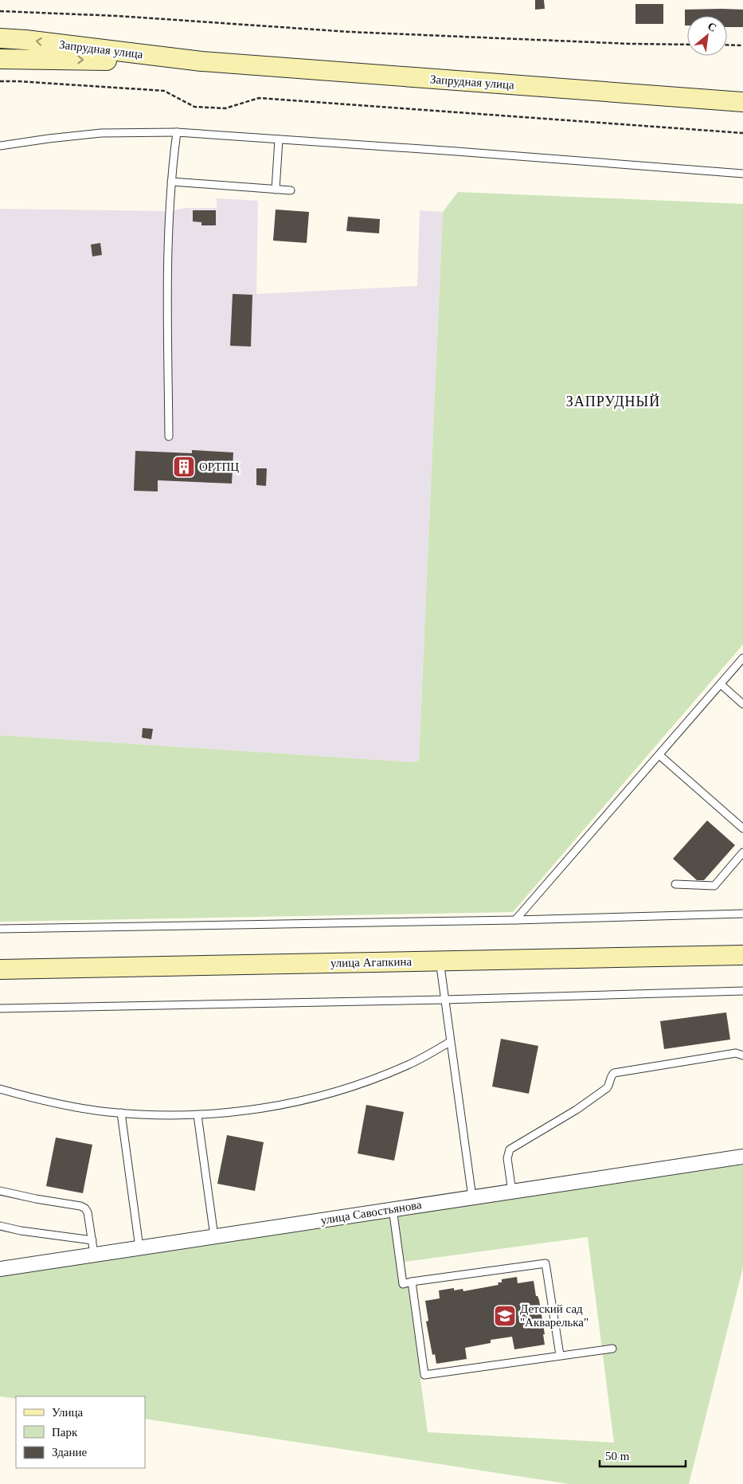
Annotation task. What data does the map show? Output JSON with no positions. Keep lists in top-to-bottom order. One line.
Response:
{"streets":{"main road":["Запрудная улица","улица Агапкина"],"street":["улица Савостьянова"]},"districts":["ЗАПРУДНЫЙ"],"places":{"building":["ОРТПЦ"],"school or university":["Детский сад \"Акварелька\""]},"legend":["Улица","Парк","Здание"],"scale_bar":"50 m","north":"top right"}
